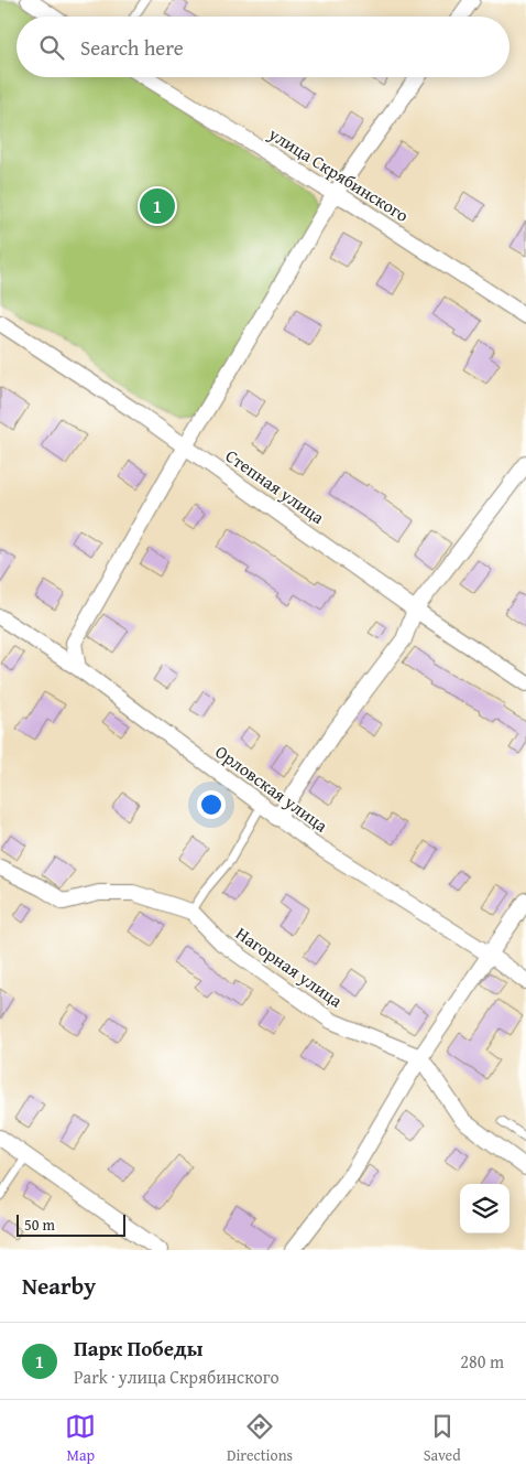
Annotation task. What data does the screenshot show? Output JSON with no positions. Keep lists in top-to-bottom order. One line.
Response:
{"streets":{"street":["улица Скрябинского","Степная улица","Орловская улица","Нагорная улица"]},"scale_bar":"50 m","page":{"search":"Search here","pins":"1","scale":"50 m","heading":"Nearby","list":[{"mark":"1","name":"Парк Победы","note":"Park · улица Скрябинского","value":"280 m"}],"nav":["Map","Directions","Saved"]}}
